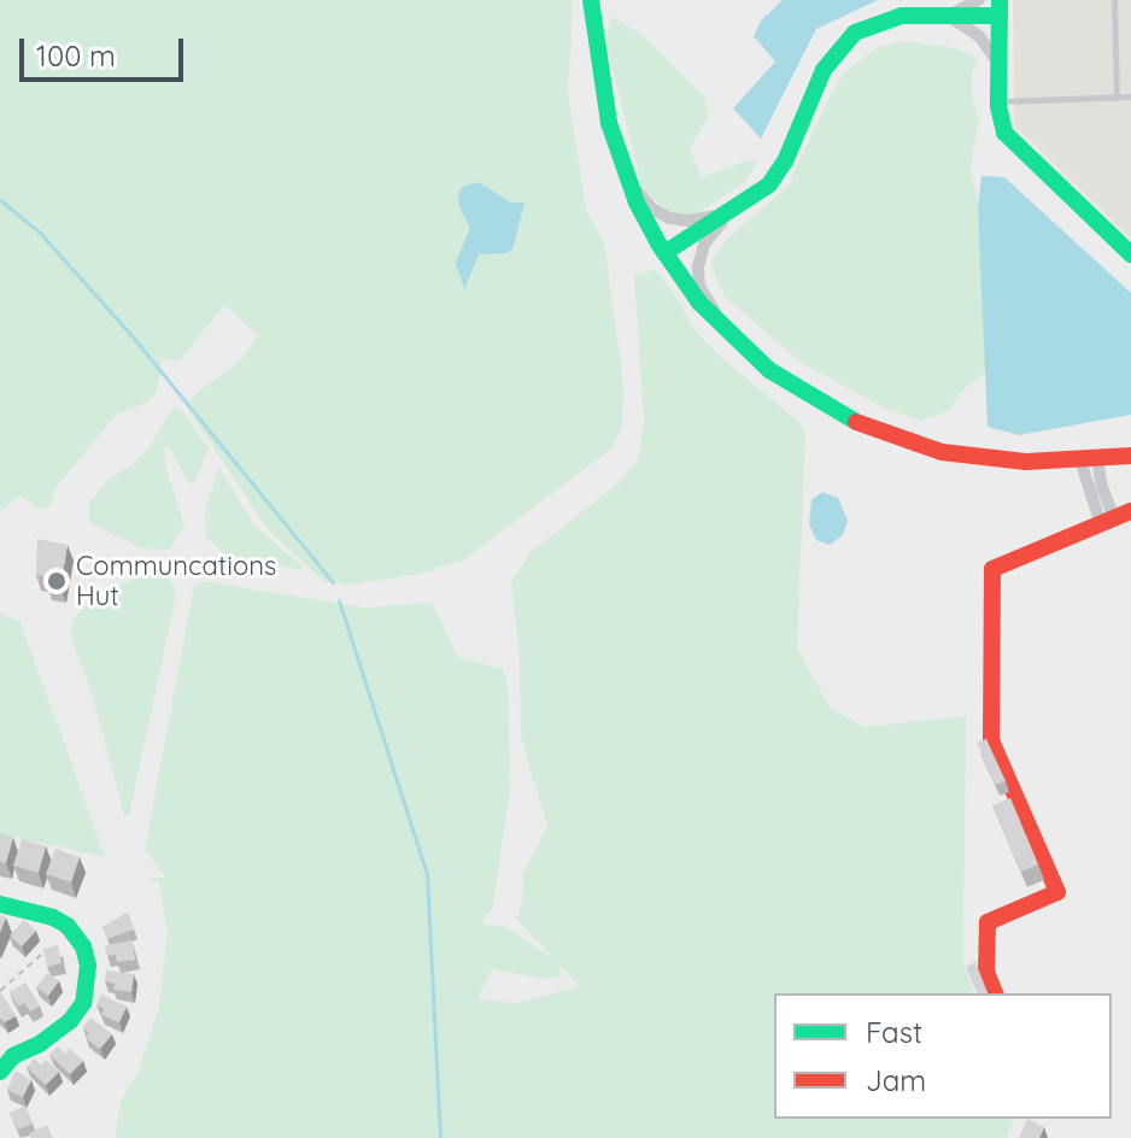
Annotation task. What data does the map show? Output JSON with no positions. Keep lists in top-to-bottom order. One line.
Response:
{"places":["Communcations Hut"],"legend":["Fast","Jam"],"scale_bar":"100 m"}
